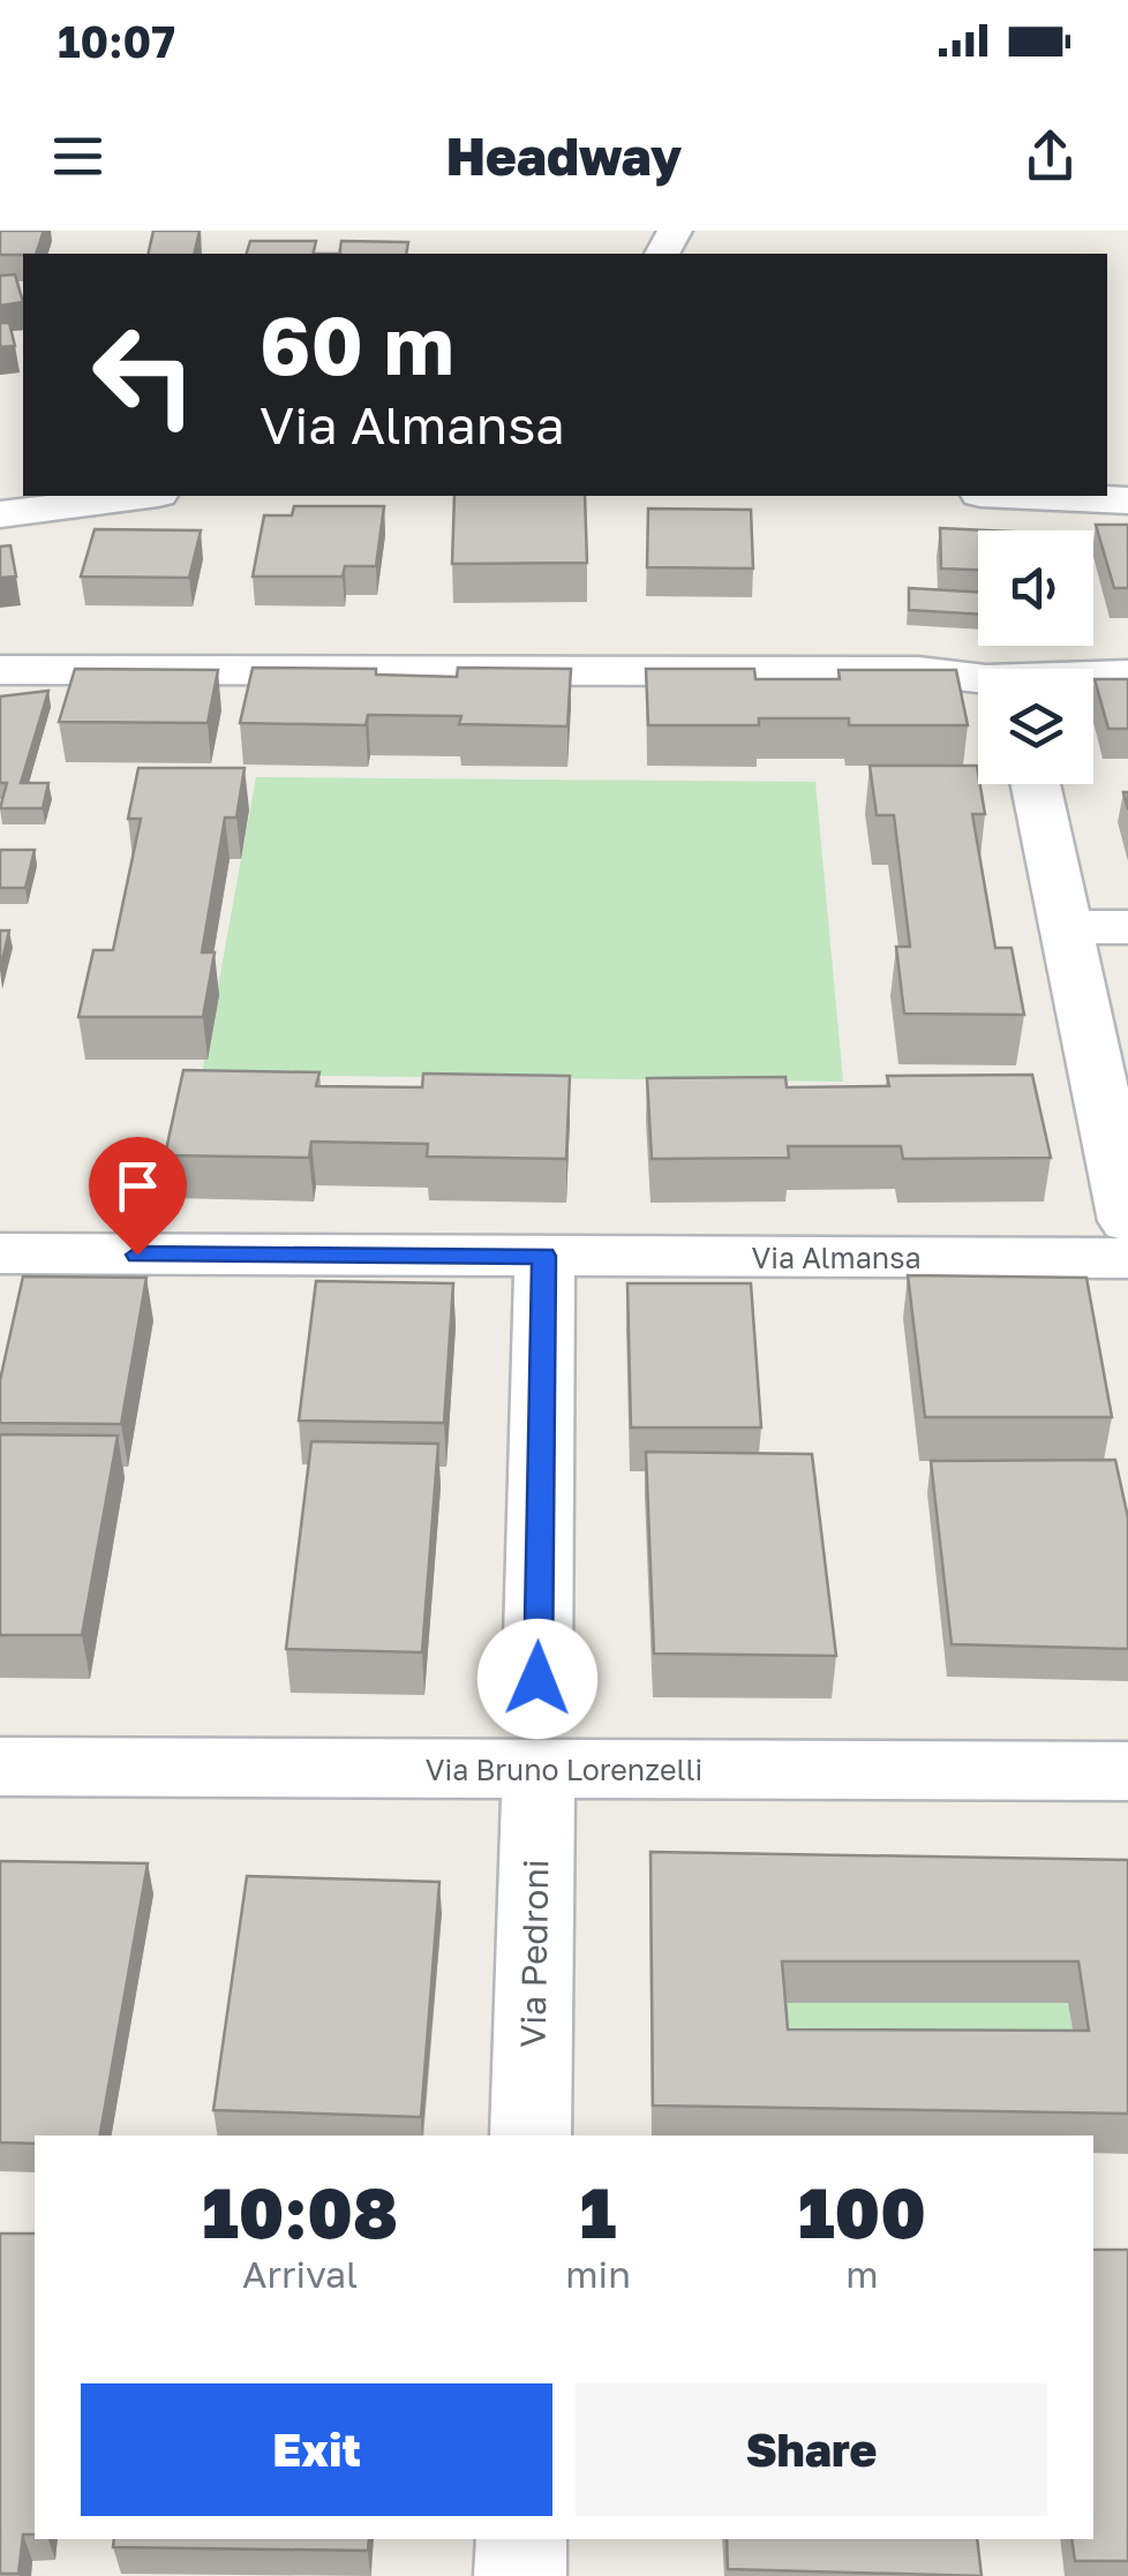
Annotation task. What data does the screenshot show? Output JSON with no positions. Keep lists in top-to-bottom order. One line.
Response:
{"streets":{"street":["Via Almansa","Via Bruno Lorenzelli","Via Pedroni"]},"crossings":[["Via Bruno Lorenzelli","Via Pedroni"]],"page":{"status":"10:07","header":"Headway","turn":["60 m","Via Almansa"],"eta":["10:08","Arrival","1","min","100","m"],"buttons":["Exit","Share"]}}
